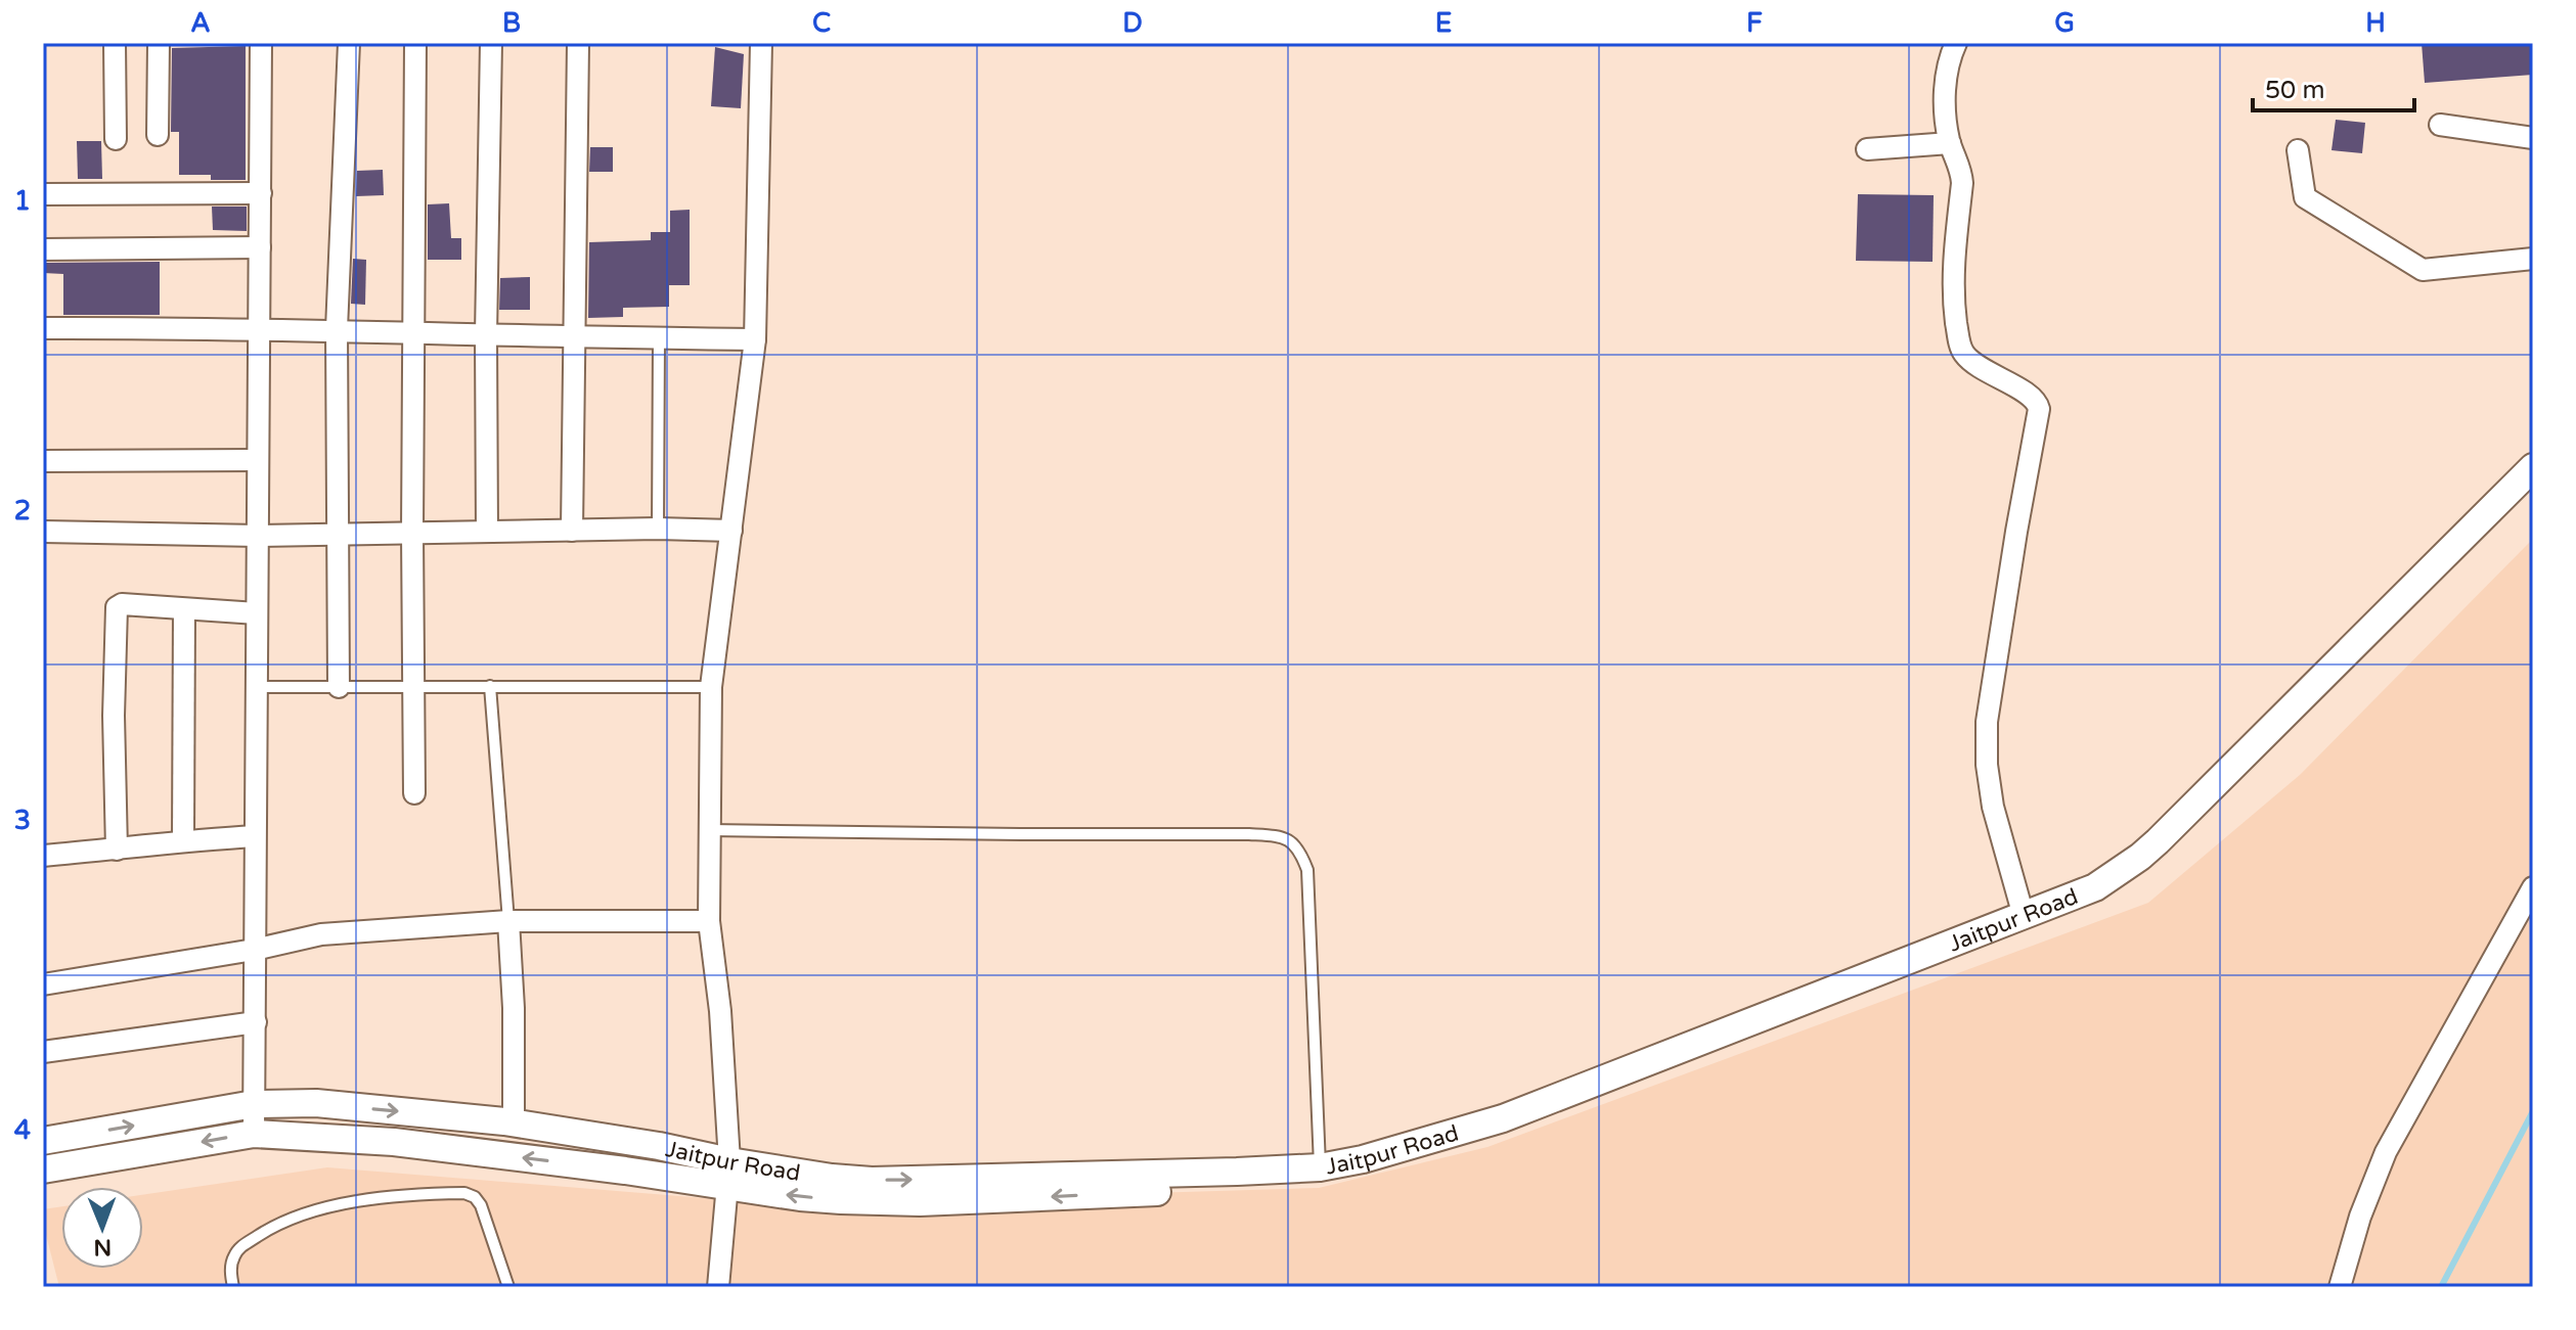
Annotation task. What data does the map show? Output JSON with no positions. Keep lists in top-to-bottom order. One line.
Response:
{"streets":{"street":["Jaitpur Road"]},"scale_bar":"50 m","north":"bottom","grid":{"columns":["A","B","C","D","E","F","G","H"],"rows":["1","2","3","4"]}}
